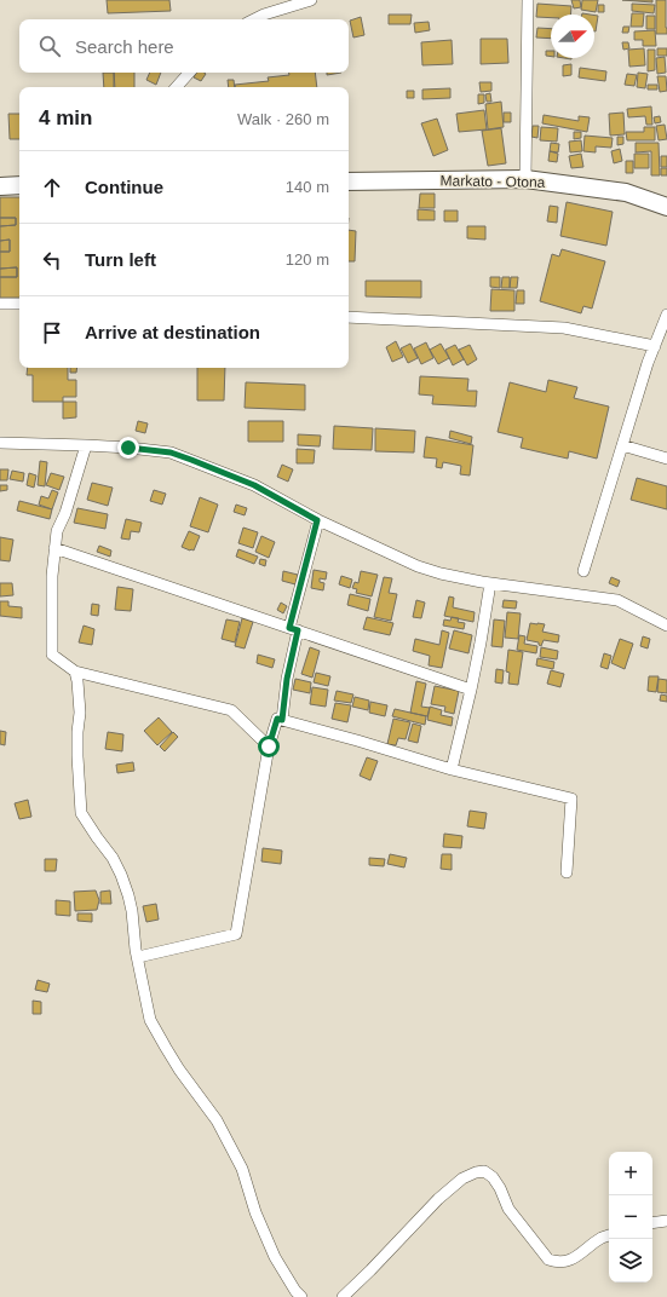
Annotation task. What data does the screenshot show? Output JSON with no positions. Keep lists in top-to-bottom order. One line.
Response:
{"streets":{"main road":["Markato - Otona"]},"north":"right","page":{"search":"Search here","heading":["4 min","Walk · 260 m"],"list":[["Continue","140 m"],["Turn left","120 m"],"Arrive at destination"],"map_buttons":["+","−"]}}
